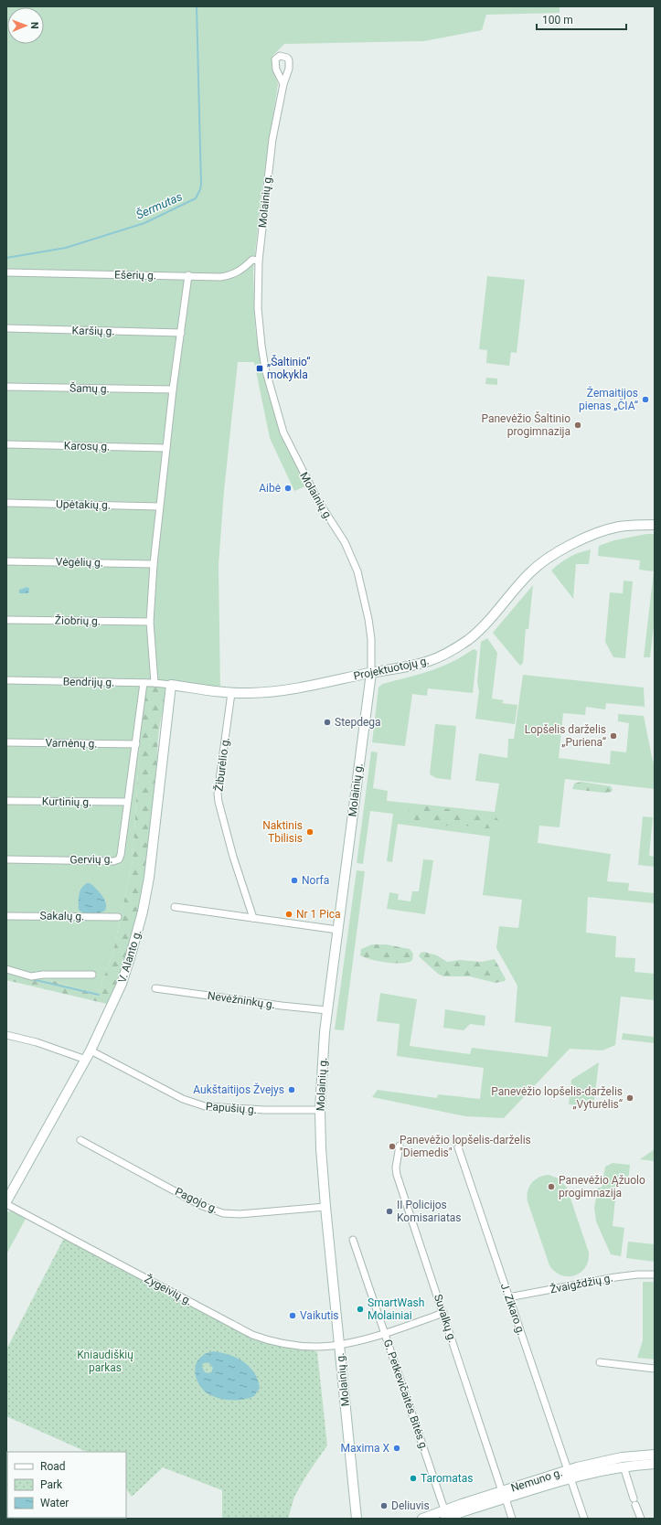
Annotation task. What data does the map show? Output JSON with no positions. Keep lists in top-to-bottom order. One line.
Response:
{"streets":{"main road":["Molainių g.","Projektuotojų g.","V. Alanto g.","Nemuno g."],"street":["Ešerių g.","Karšių g.","Šamų g.","Karosų g.","Upėtakių g.","Vėgėlių g.","Žiobrių g.","Bendrijų g.","Varnėnų g.","Žiburėlio g.","Kurtinių g.","Gervių g.","Sakalų g.","Nevėžninkų g.","Papušių g.","Pagojo g.","Žvaigždžių g.","Žygeivių g.","J. Zikaro g.","Suvalkų g.","G. Petkevičaitės Bitės g."]},"crossings":[["Molainių g.","Ešerių g."],["Molainių g.","Projektuotojų g."],["Molainių g.","Nevėžninkų g."],["Molainių g.","Papušių g."],["Molainių g.","Pagojo g."],["Molainių g.","Žygeivių g."],["Projektuotojų g.","Bendrijų g."],["Projektuotojų g.","Žiburėlio g."],["Projektuotojų g.","V. Alanto g."],["Bendrijų g.","V. Alanto g."],["Kurtinių g.","Gervių g."],["V. Alanto g.","Papušių g."],["Žvaigždžių g.","J. Zikaro g."],["Žygeivių g.","Suvalkų g."],["Žygeivių g.","G. Petkevičaitės Bitės g."],["J. Zikaro g.","Nemuno g."],["Suvalkų g.","Nemuno g."],["G. Petkevičaitės Bitės g.","Nemuno g."]],"water":["Šermutas"],"parks":["Kniaudiškių parkas"],"places":{"transit":["„Šaltinio“ mokykla"],"other":["Žemaitijos pienas „ČIA“","Panevėžio Šaltinio progimnazija","Aibė","Stepdega","Lopšelis darželis „Puriena“","Naktinis Tbilisis","Norfa","Nr 1 Pica","Aukštaitijos Žvejys","Panevėžio lopšelis-darželis „Vyturėlis“","Panevėžio lopšelis-darželis \"Diemedis\"","Panevėžio Ąžuolo progimnazija","II Policijos Komisariatas","SmartWash Molainiai","Vaikutis","Maxima X","Taromatas","Deliuvis"]},"legend":["Road","Park","Water"],"scale_bar":"100 m","north":"right"}
